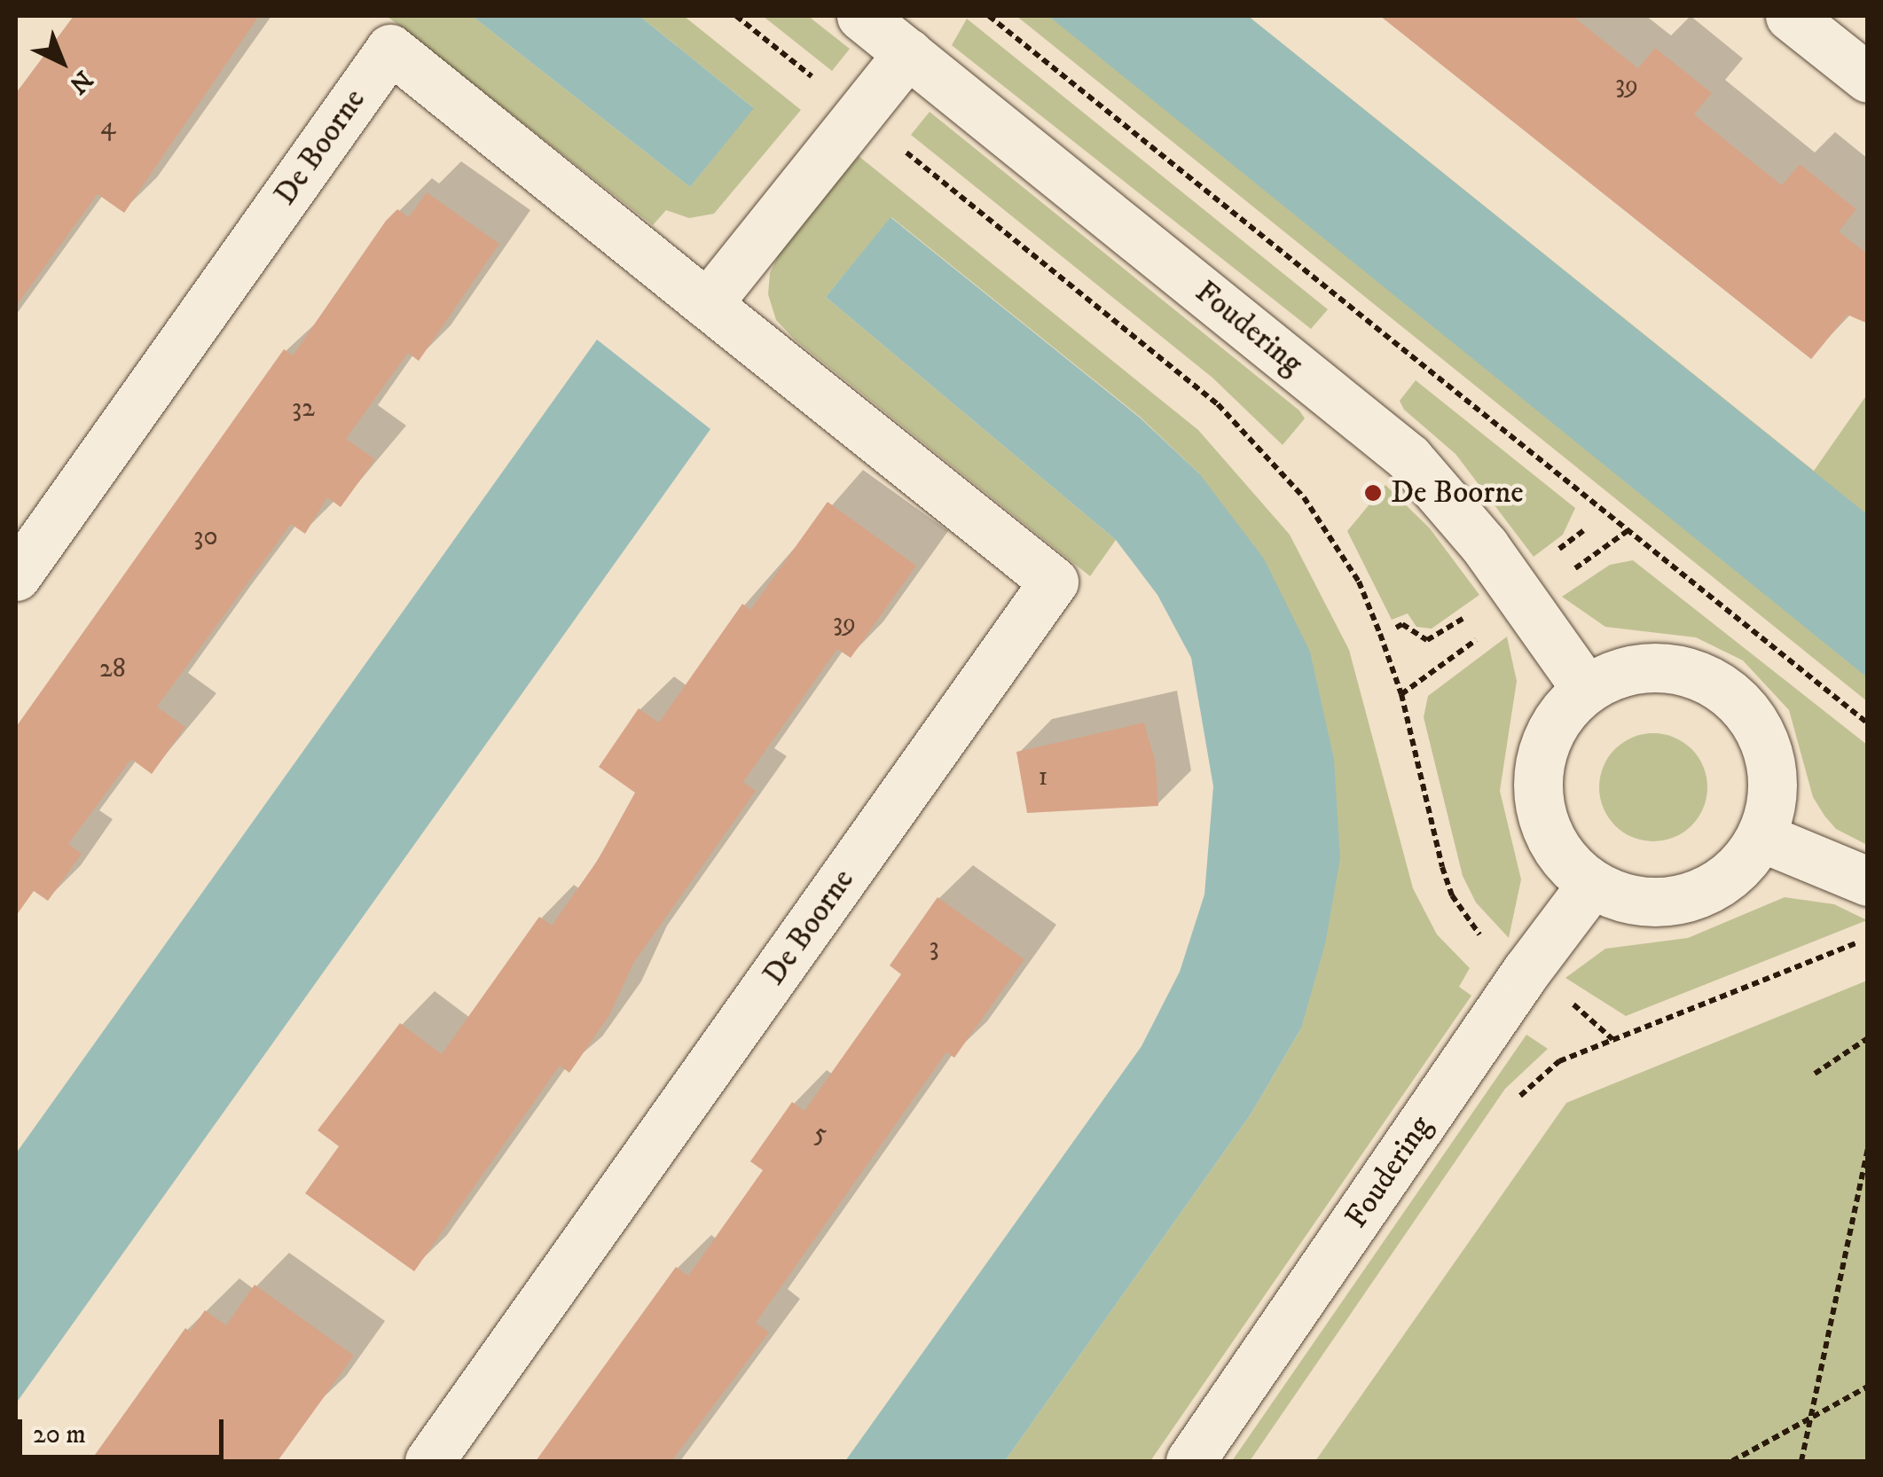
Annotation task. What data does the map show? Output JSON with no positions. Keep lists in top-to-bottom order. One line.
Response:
{"streets":{"street":["De Boorne","Foudering"]},"places":["De Boorne"],"house_numbers":["39","4","32","30","39","28","1","3","5"],"scale_bar":"20 m","north":"bottom right"}
